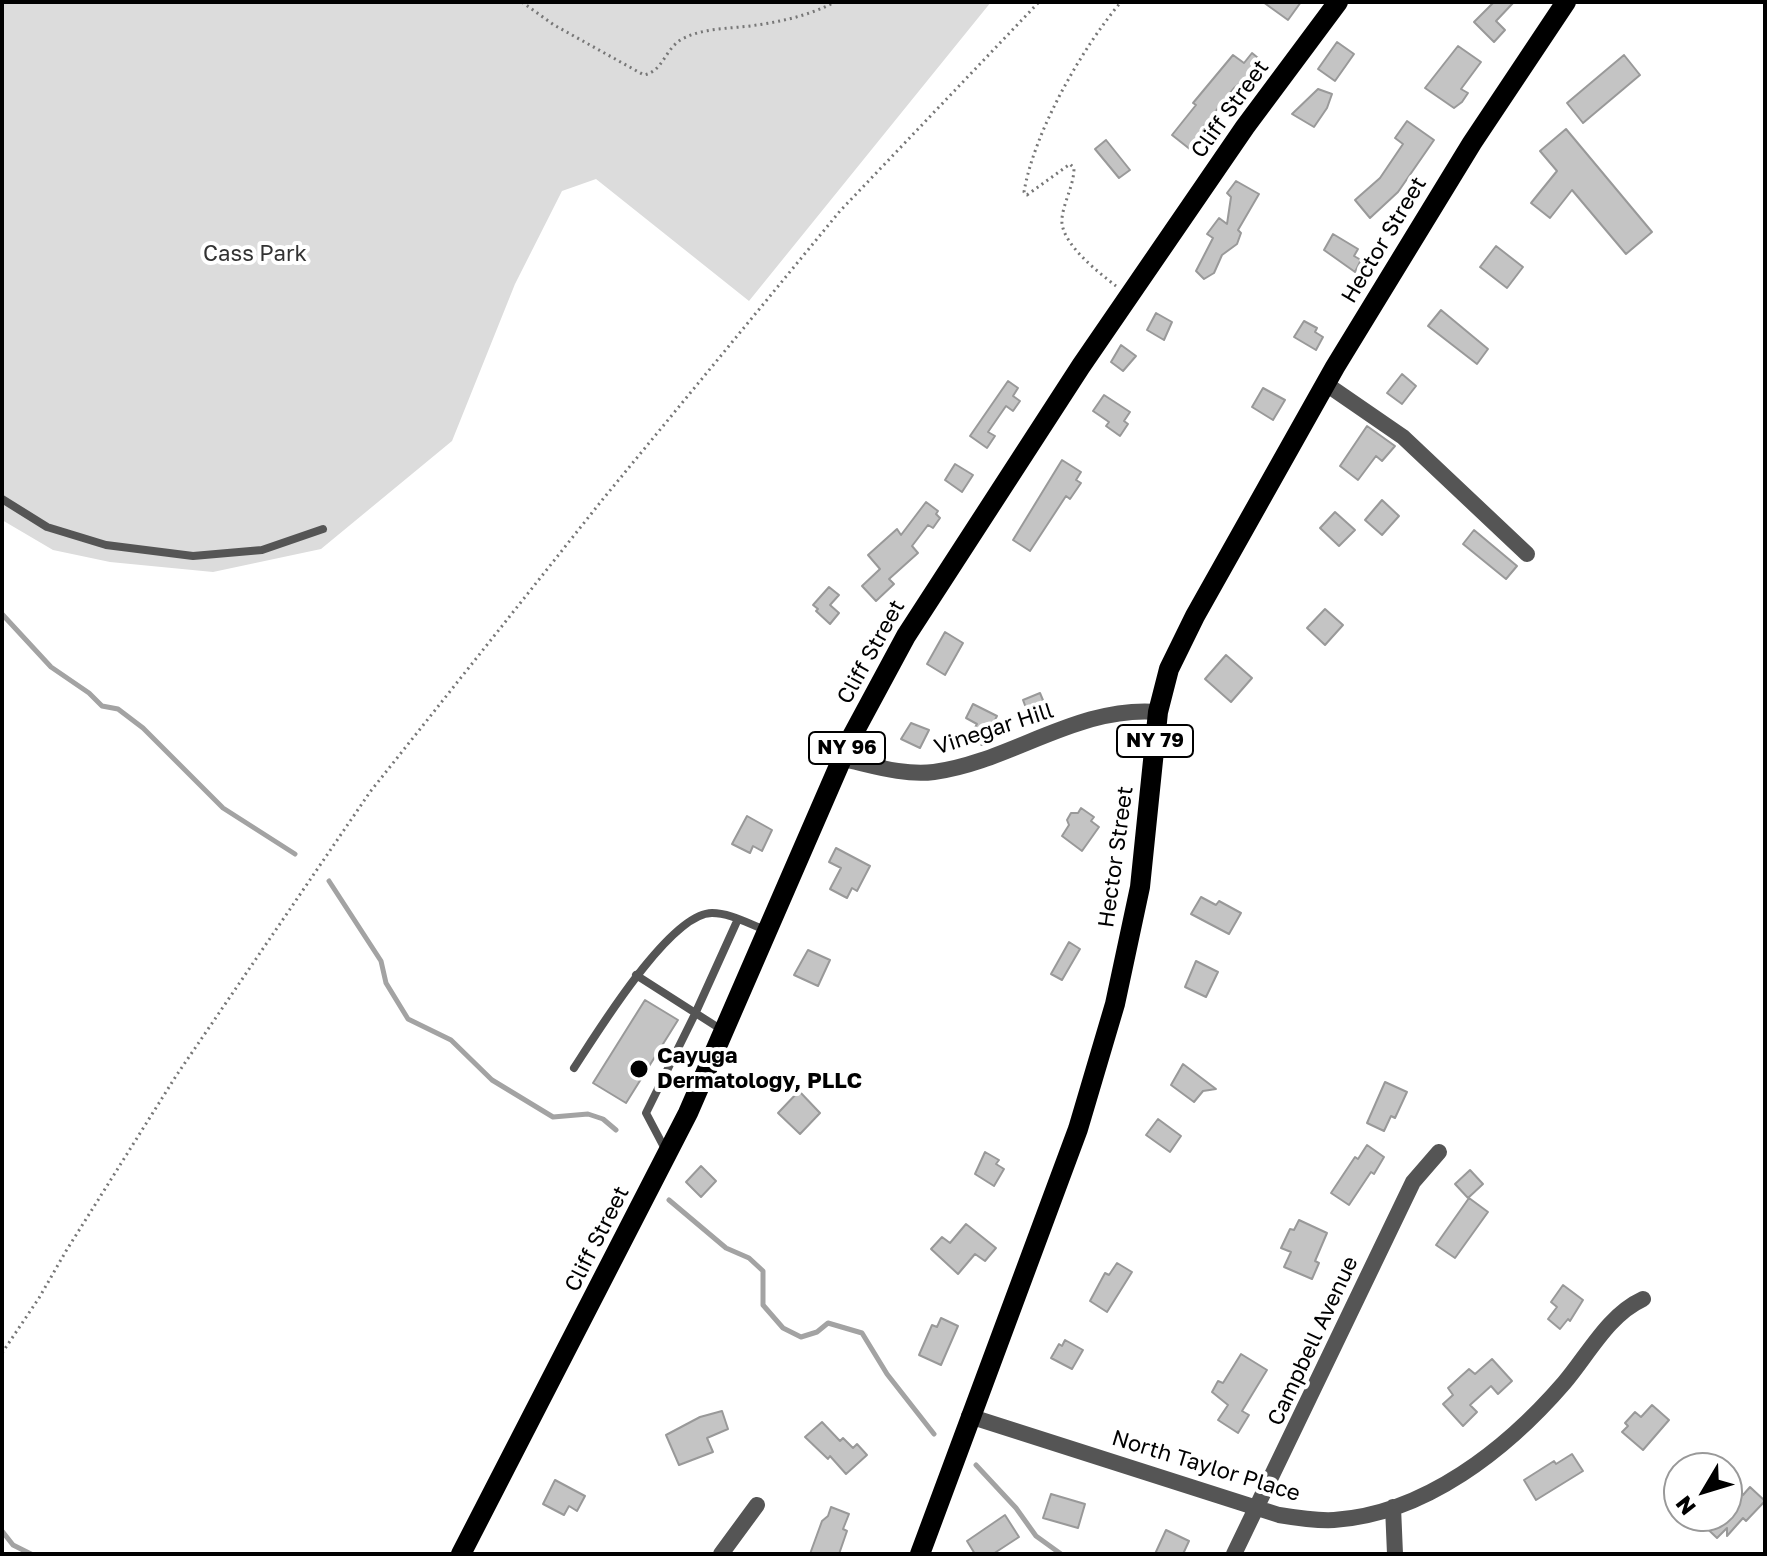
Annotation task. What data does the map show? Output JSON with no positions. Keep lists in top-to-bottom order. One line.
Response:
{"streets":{"main road":["Cliff Street","Hector Street","NY 79","NY 96"],"street":["Vinegar Hill","Campbell Avenue","North Taylor Place"]},"crossings":[["Cliff Street","Vinegar Hill"],["Hector Street","Vinegar Hill"],["Hector Street","North Taylor Place"],["Campbell Avenue","North Taylor Place"]],"parks":["Cass Park"],"places":["Cayuga Dermatology, PLLC"],"north":"bottom left"}
